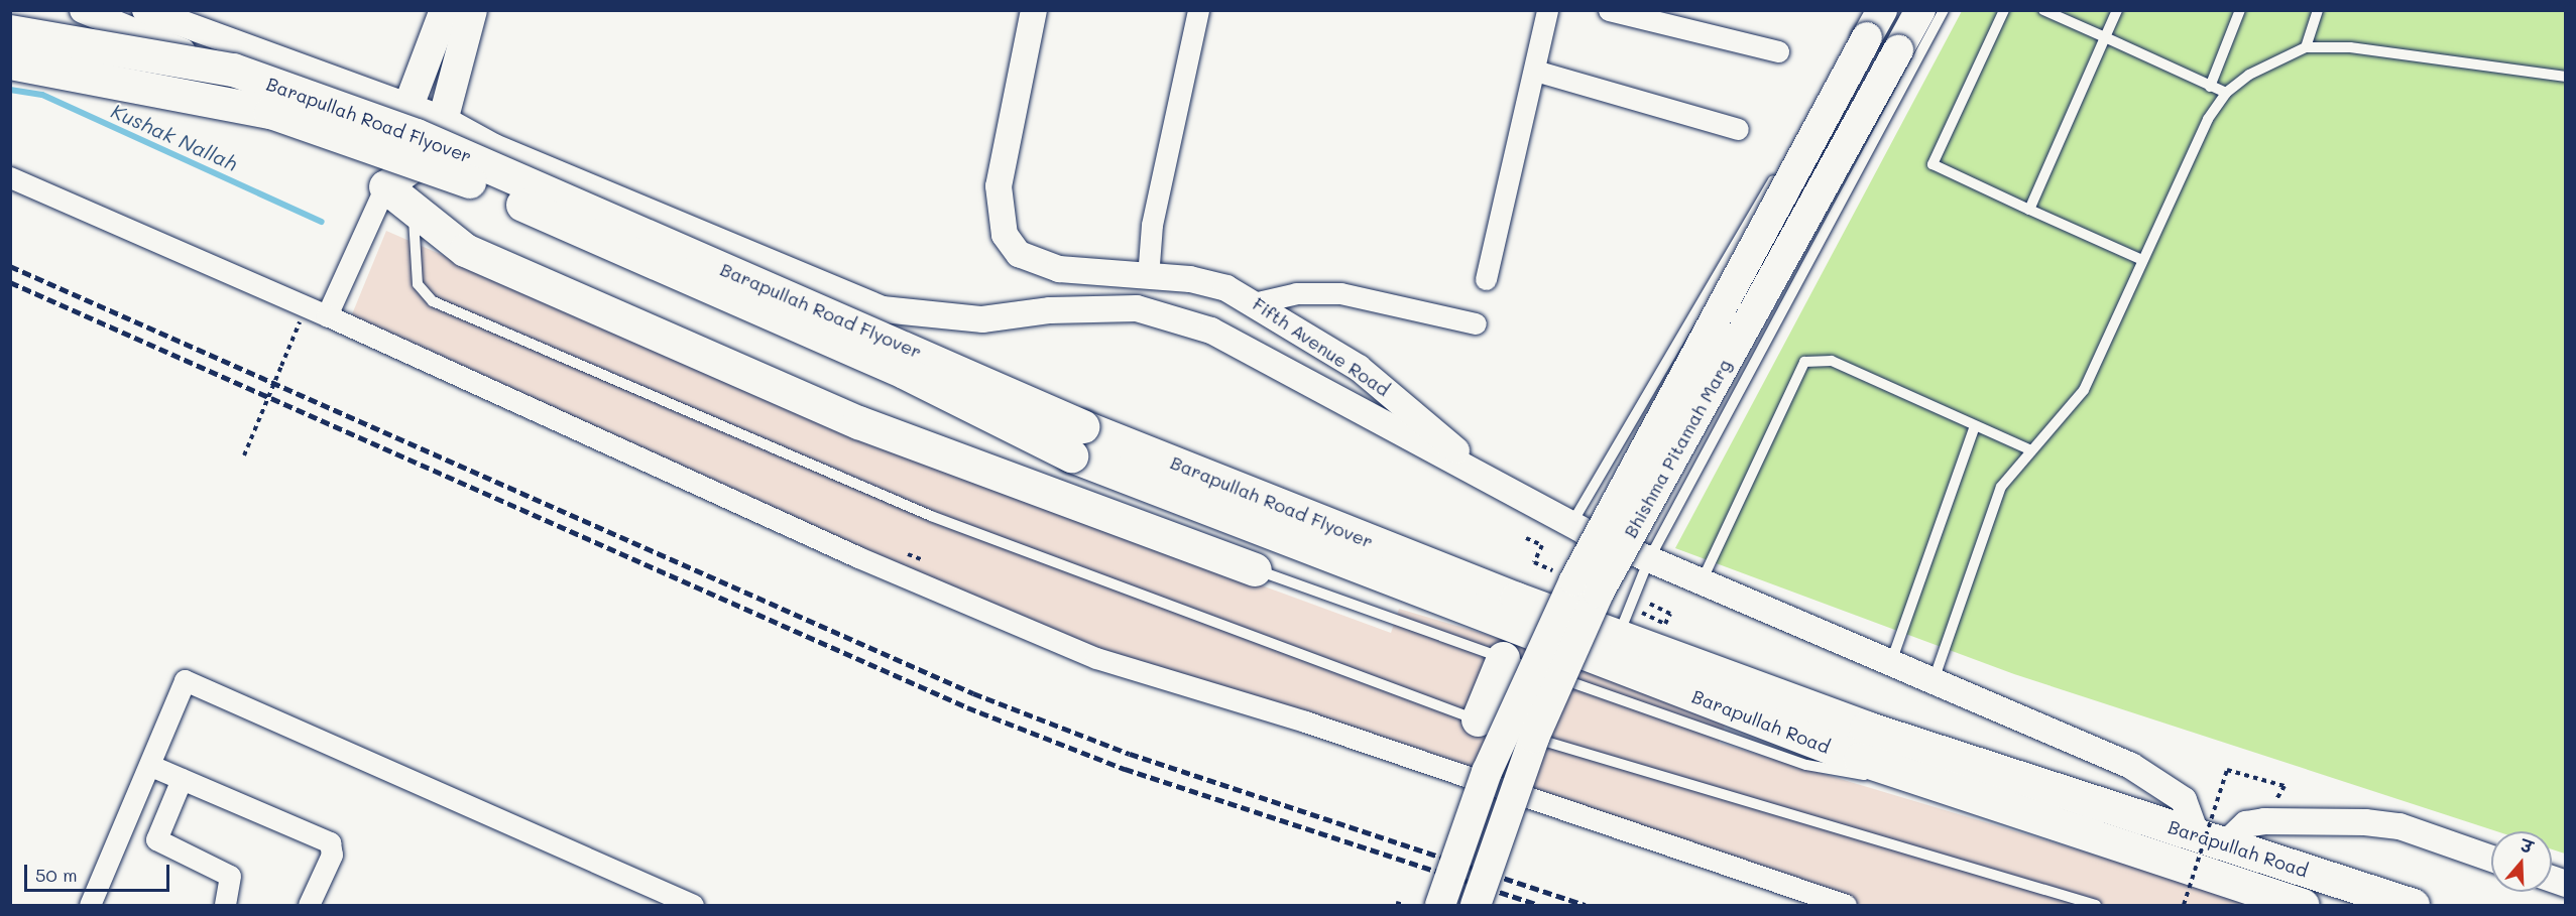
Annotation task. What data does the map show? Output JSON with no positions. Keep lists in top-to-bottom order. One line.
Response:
{"streets":{"highway":["Barapullah Road Flyover","Barapullah Road"],"main road":["Bhishma Pitamah Marg"],"street":["Fifth Avenue Road"]},"crossings":[["Barapullah Road Flyover","Barapullah Road"]],"water":["Kushak Nallah"],"scale_bar":"50 m","north":"top"}
